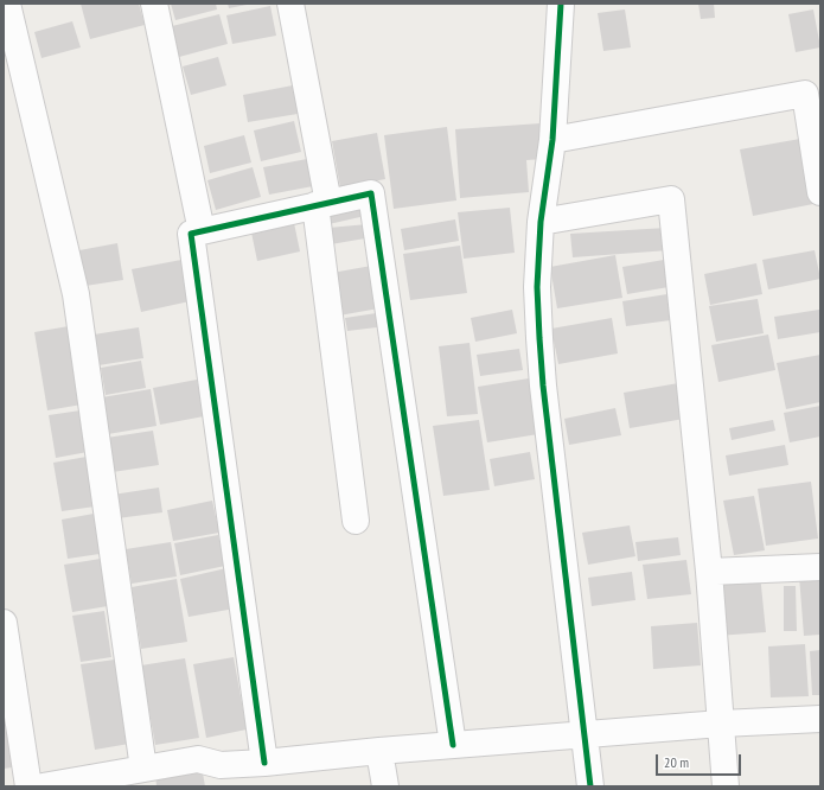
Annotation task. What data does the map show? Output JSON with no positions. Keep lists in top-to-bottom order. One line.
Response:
{"scale_bar":"20 m"}
